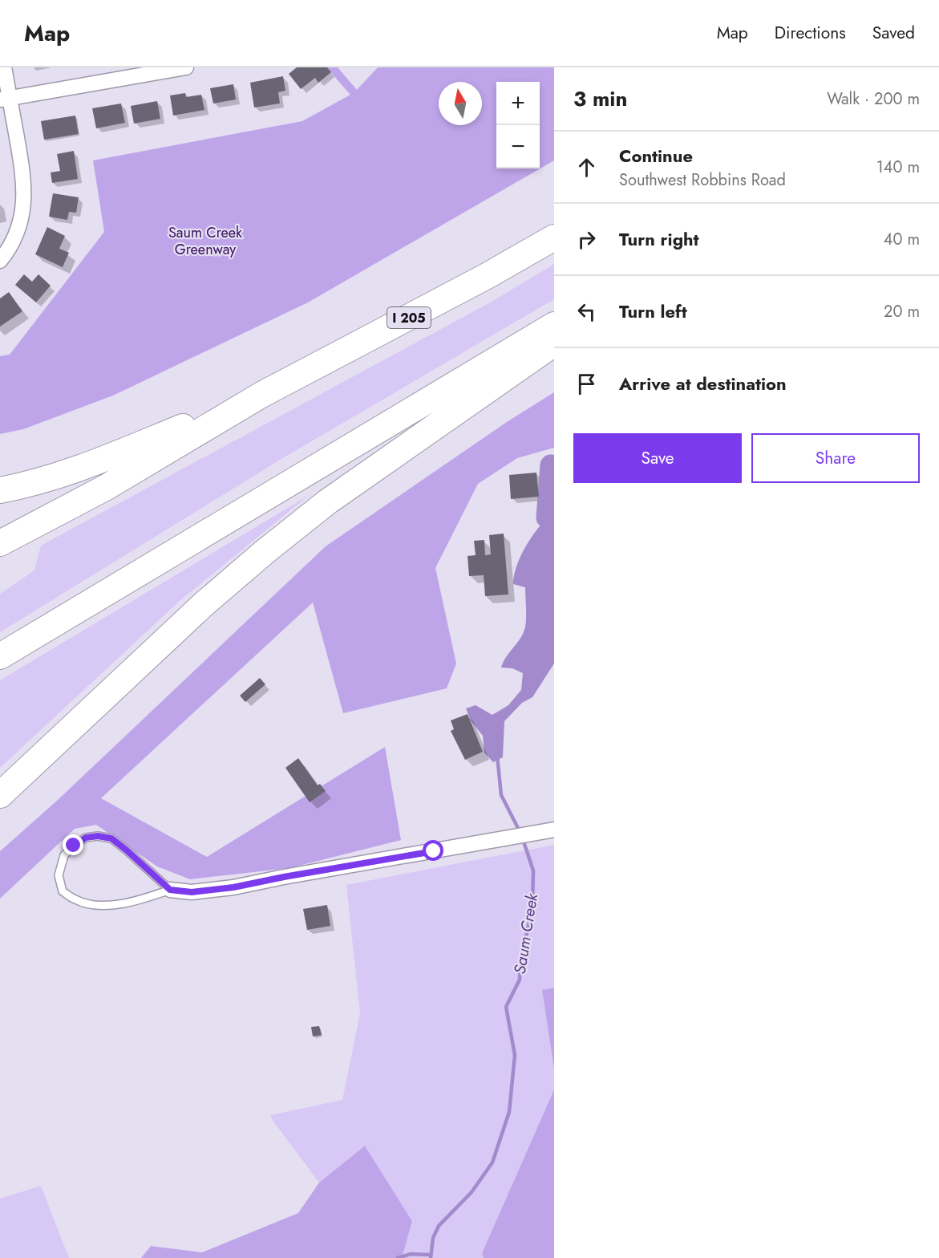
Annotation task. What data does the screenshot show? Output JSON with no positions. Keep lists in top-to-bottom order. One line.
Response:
{"streets":{"highway":["I 205"]},"water":["Saum Creek"],"parks":["Saum Creek Greenway"],"north":"top","page":{"header":"Map","nav":["Map","Directions","Saved"],"heading":["3 min","Walk · 200 m"],"map_buttons":["+","−"],"list":[["Continue","Southwest Robbins Road","140 m"],["Turn right","40 m"],["Turn left","20 m"],"Arrive at destination"],"buttons":["Save","Share"]}}
